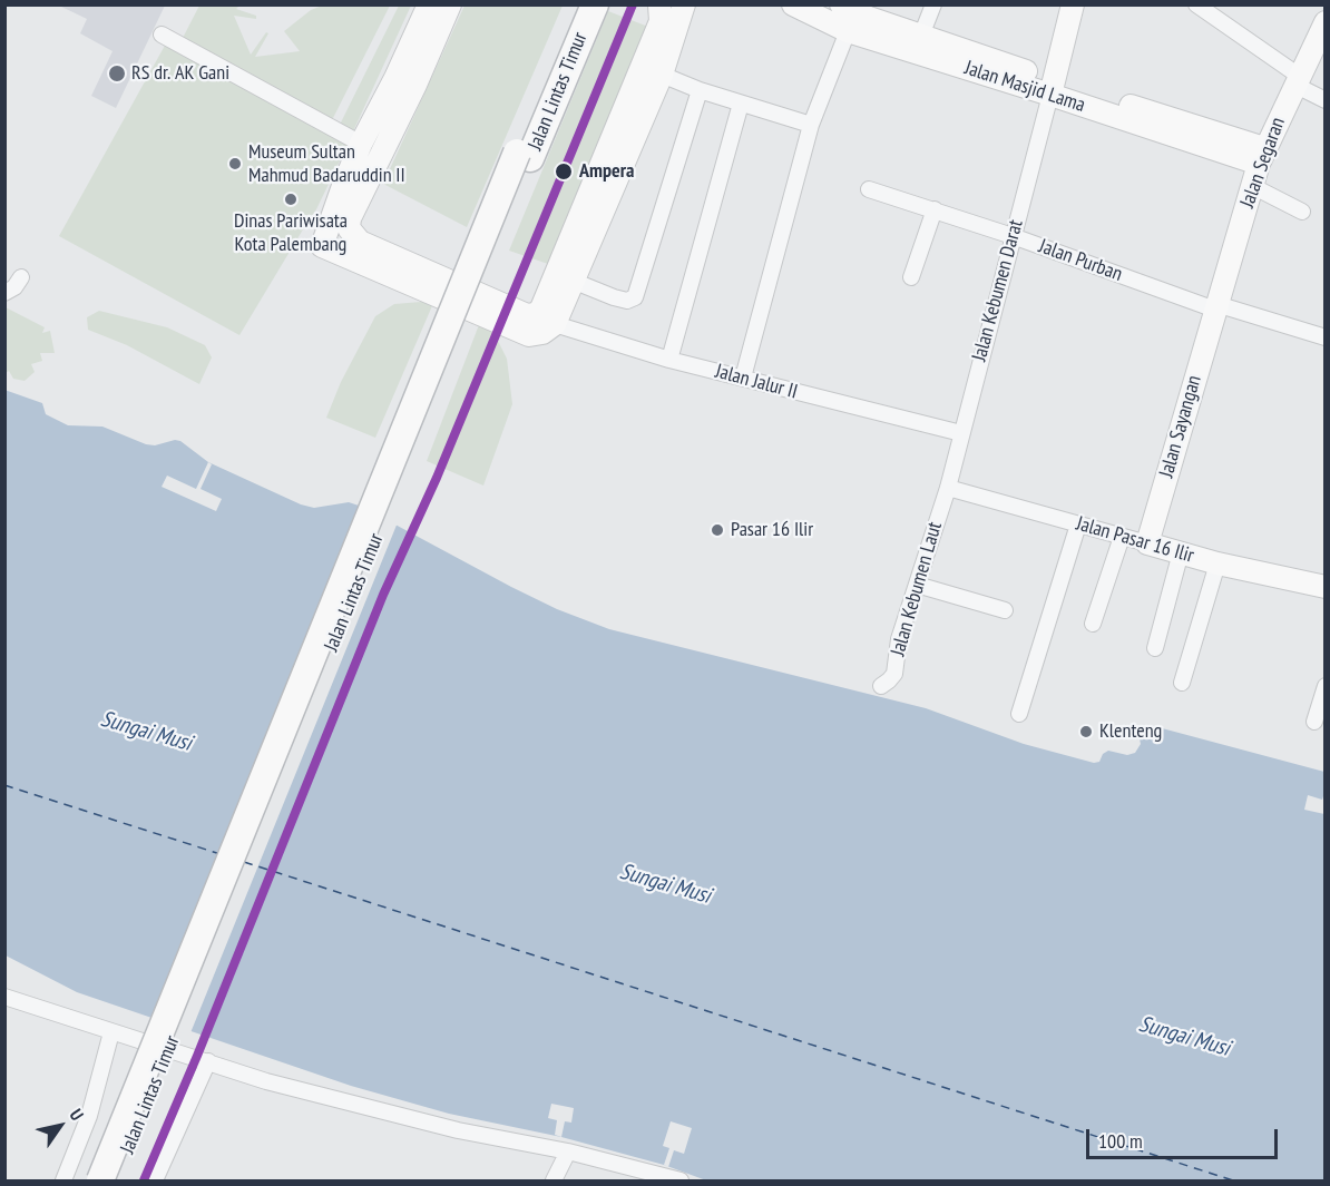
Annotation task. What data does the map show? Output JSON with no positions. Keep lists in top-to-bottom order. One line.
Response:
{"streets":{"highway":["Jalan Lintas Timur"],"main road":["Jalan Masjid Lama","Jalan Segaran","Jalan Sayangan","Jalan Pasar 16 Ilir"],"street":["Jalan Purban","Jalan Kebumen Darat","Jalan Jalur II","Jalan Kebumen Laut"]},"crossings":[["Jalan Masjid Lama","Jalan Segaran"],["Jalan Masjid Lama","Jalan Kebumen Darat"],["Jalan Segaran","Jalan Purban"],["Jalan Segaran","Jalan Sayangan"],["Jalan Purban","Jalan Kebumen Darat"],["Jalan Purban","Jalan Sayangan"],["Jalan Kebumen Darat","Jalan Jalur II"],["Jalan Kebumen Darat","Jalan Pasar 16 Ilir"],["Jalan Kebumen Darat","Jalan Kebumen Laut"],["Jalan Sayangan","Jalan Pasar 16 Ilir"],["Jalan Pasar 16 Ilir","Jalan Kebumen Laut"]],"water":["Sungai Musi"],"places":["RS dr. AK Gani","Museum Sultan Mahmud Badaruddin II","Ampera","Dinas Pariwisata Kota Palembang","Pasar 16 Ilir","Klenteng"],"scale_bar":"100 m","north":"top right"}
